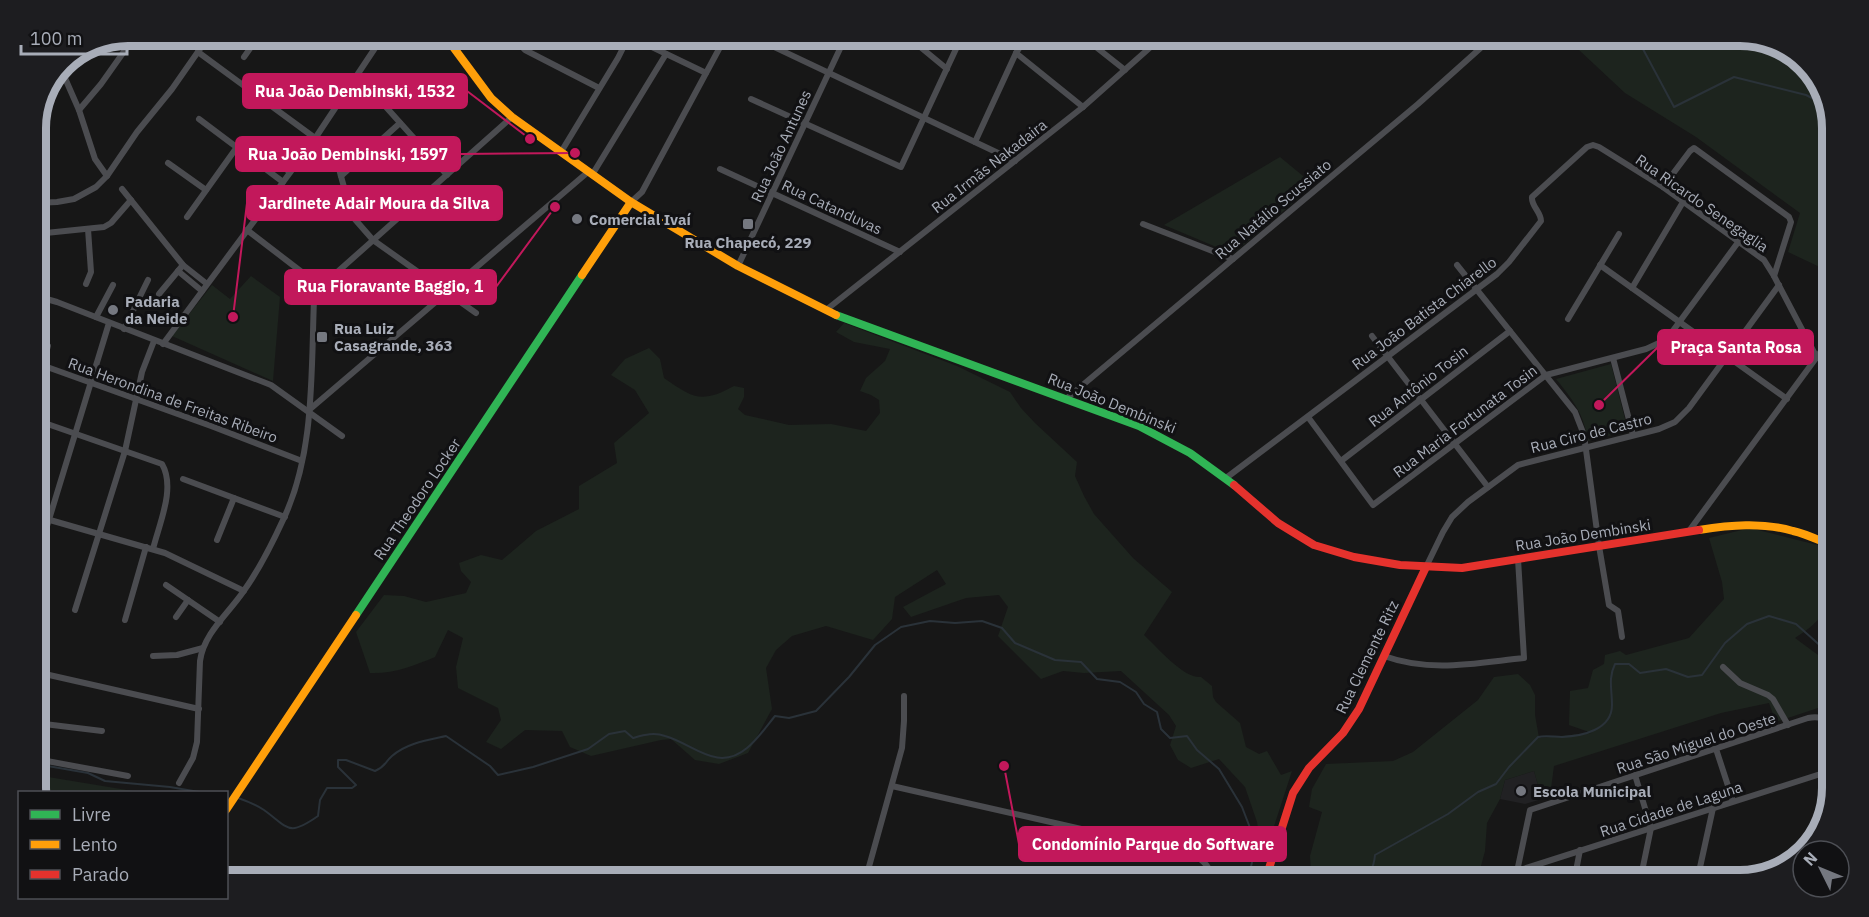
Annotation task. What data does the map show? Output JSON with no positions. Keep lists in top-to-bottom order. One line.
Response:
{"streets":{"main road":["Rua João Dembinski","Rua Theodoro Locker","Rua Clemente Ritz"],"street":["Rua João Antunes","Rua Irmãs Nakadaira","Rua Ricardo Senegaglia","Rua Catanduvas","Rua Natálio Scussiato","Rua João Batista Chiarello","Rua Antônio Tosin","Rua Herondina de Freitas Ribeiro","Rua Maria Fortunata Tosin","Rua Ciro de Castro","Rua São Miguel do Oeste","Rua Cidade de Laguna"]},"crossings":[["Rua João Antunes","Rua Catanduvas"],["Rua João Antunes","Rua João Dembinski"],["Rua Irmãs Nakadaira","Rua Catanduvas"],["Rua Irmãs Nakadaira","Rua João Dembinski"],["Rua Ricardo Senegaglia","Rua João Batista Chiarello"],["Rua Ricardo Senegaglia","Rua Maria Fortunata Tosin"],["Rua Ricardo Senegaglia","Rua Ciro de Castro"],["Rua Natálio Scussiato","Rua João Dembinski"],["Rua João Batista Chiarello","Rua João Dembinski"],["Rua Antônio Tosin","Rua Maria Fortunata Tosin"],["Rua João Dembinski","Rua Ciro de Castro"],["Rua João Dembinski","Rua Theodoro Locker"],["Rua João Dembinski","Rua Clemente Ritz"],["Rua Ciro de Castro","Rua Clemente Ritz"],["Rua São Miguel do Oeste","Rua Cidade de Laguna"]],"places":{"other":["Rua João Dembinski, 1532","Rua João Dembinski, 1597","Rua Fioravante Baggio, 1","Comercial Ivaí","Padaria da Neide","Jardinete Adair Moura da Silva","Praça Santa Rosa","Condomínio Parque do Software","Escola Municipal"],"transit":["Rua Chapecó, 229","Rua Luiz Casagrande, 363"]},"legend":["Livre","Lento","Parado"],"scale_bar":"100 m","north":"top left"}
